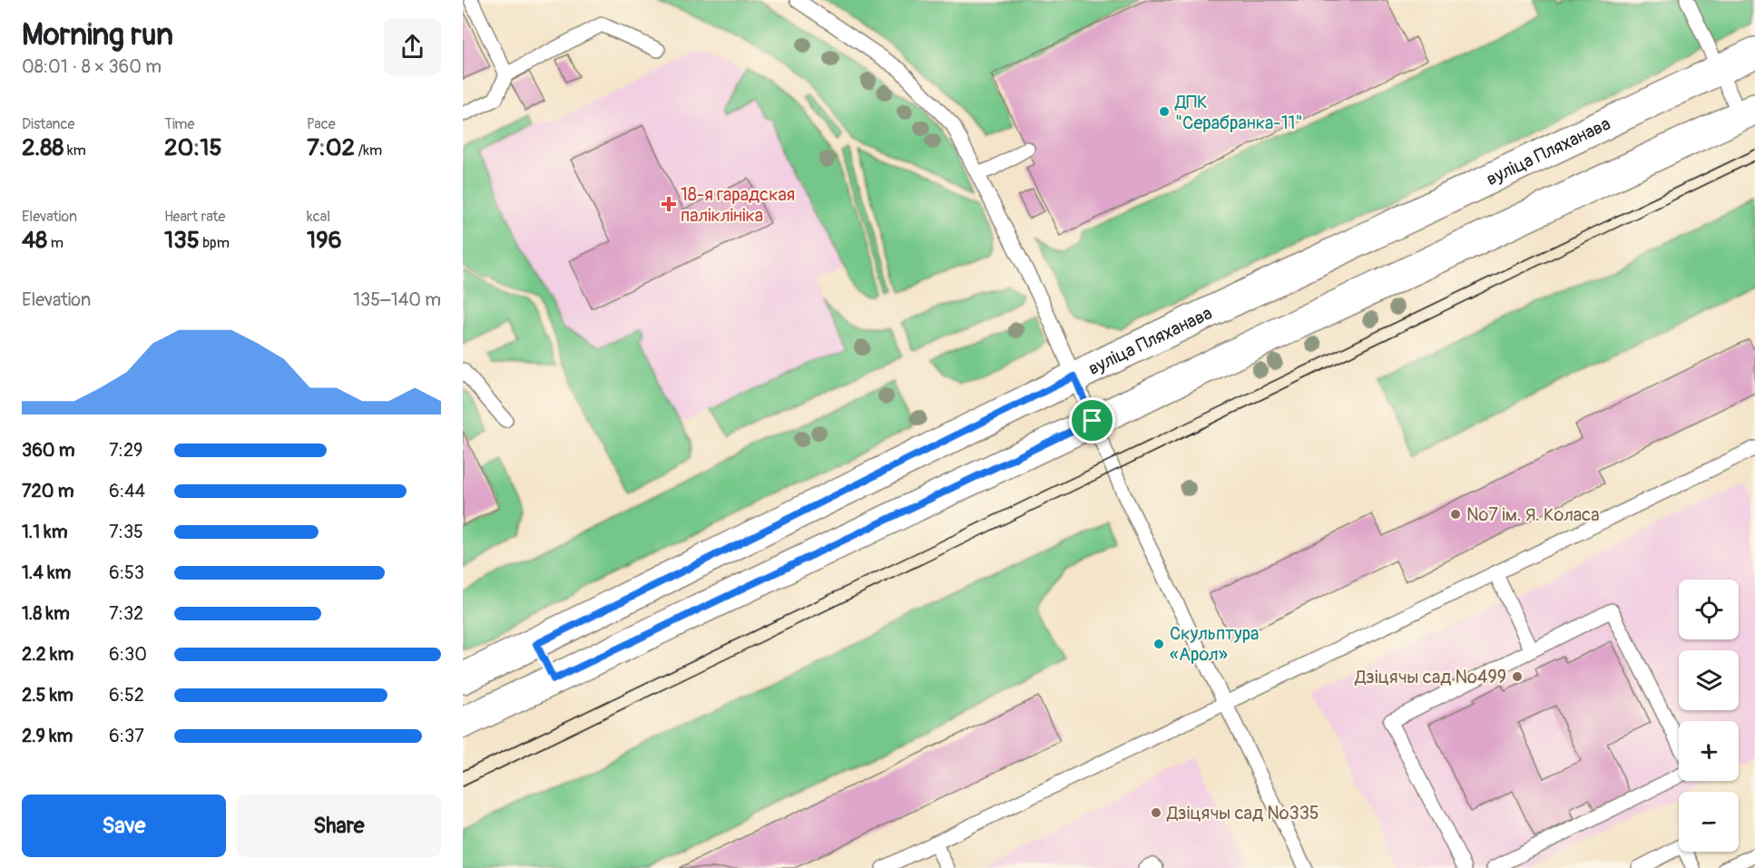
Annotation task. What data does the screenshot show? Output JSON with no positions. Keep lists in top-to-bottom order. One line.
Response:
{"streets":{"main road":["вуліца Пляханава"]},"places":{"other":["ДПК \"Серабранка-11\"","№7 ім. Я. Коласа","Скульптура «Арол»","Дзіцячы сад №499","Дзіцячы сад №335"],"health":["18-я гарадская паліклініка"]},"page":{"heading":["Morning run","08:01 · 8 × 360 m"],"stats":[["Distance","2.88 km"],["Time","20:15"],["Pace","7:02 /km"],["Elevation","48 m"],["Heart rate","135 bpm"],["kcal","196"]],"chart":["Elevation","135–140 m"],"list":[{"name":"360 m","note":"7:29"},{"name":"720 m","note":"6:44"},{"name":"1.1 km","note":"7:35"},{"name":"1.4 km","note":"6:53"},{"name":"1.8 km","note":"7:32"},{"name":"2.2 km","note":"6:30"},{"name":"2.5 km","note":"6:52"},{"name":"2.9 km","note":"6:37"}],"map_buttons":["+","−"],"buttons":["Save","Share"]}}
